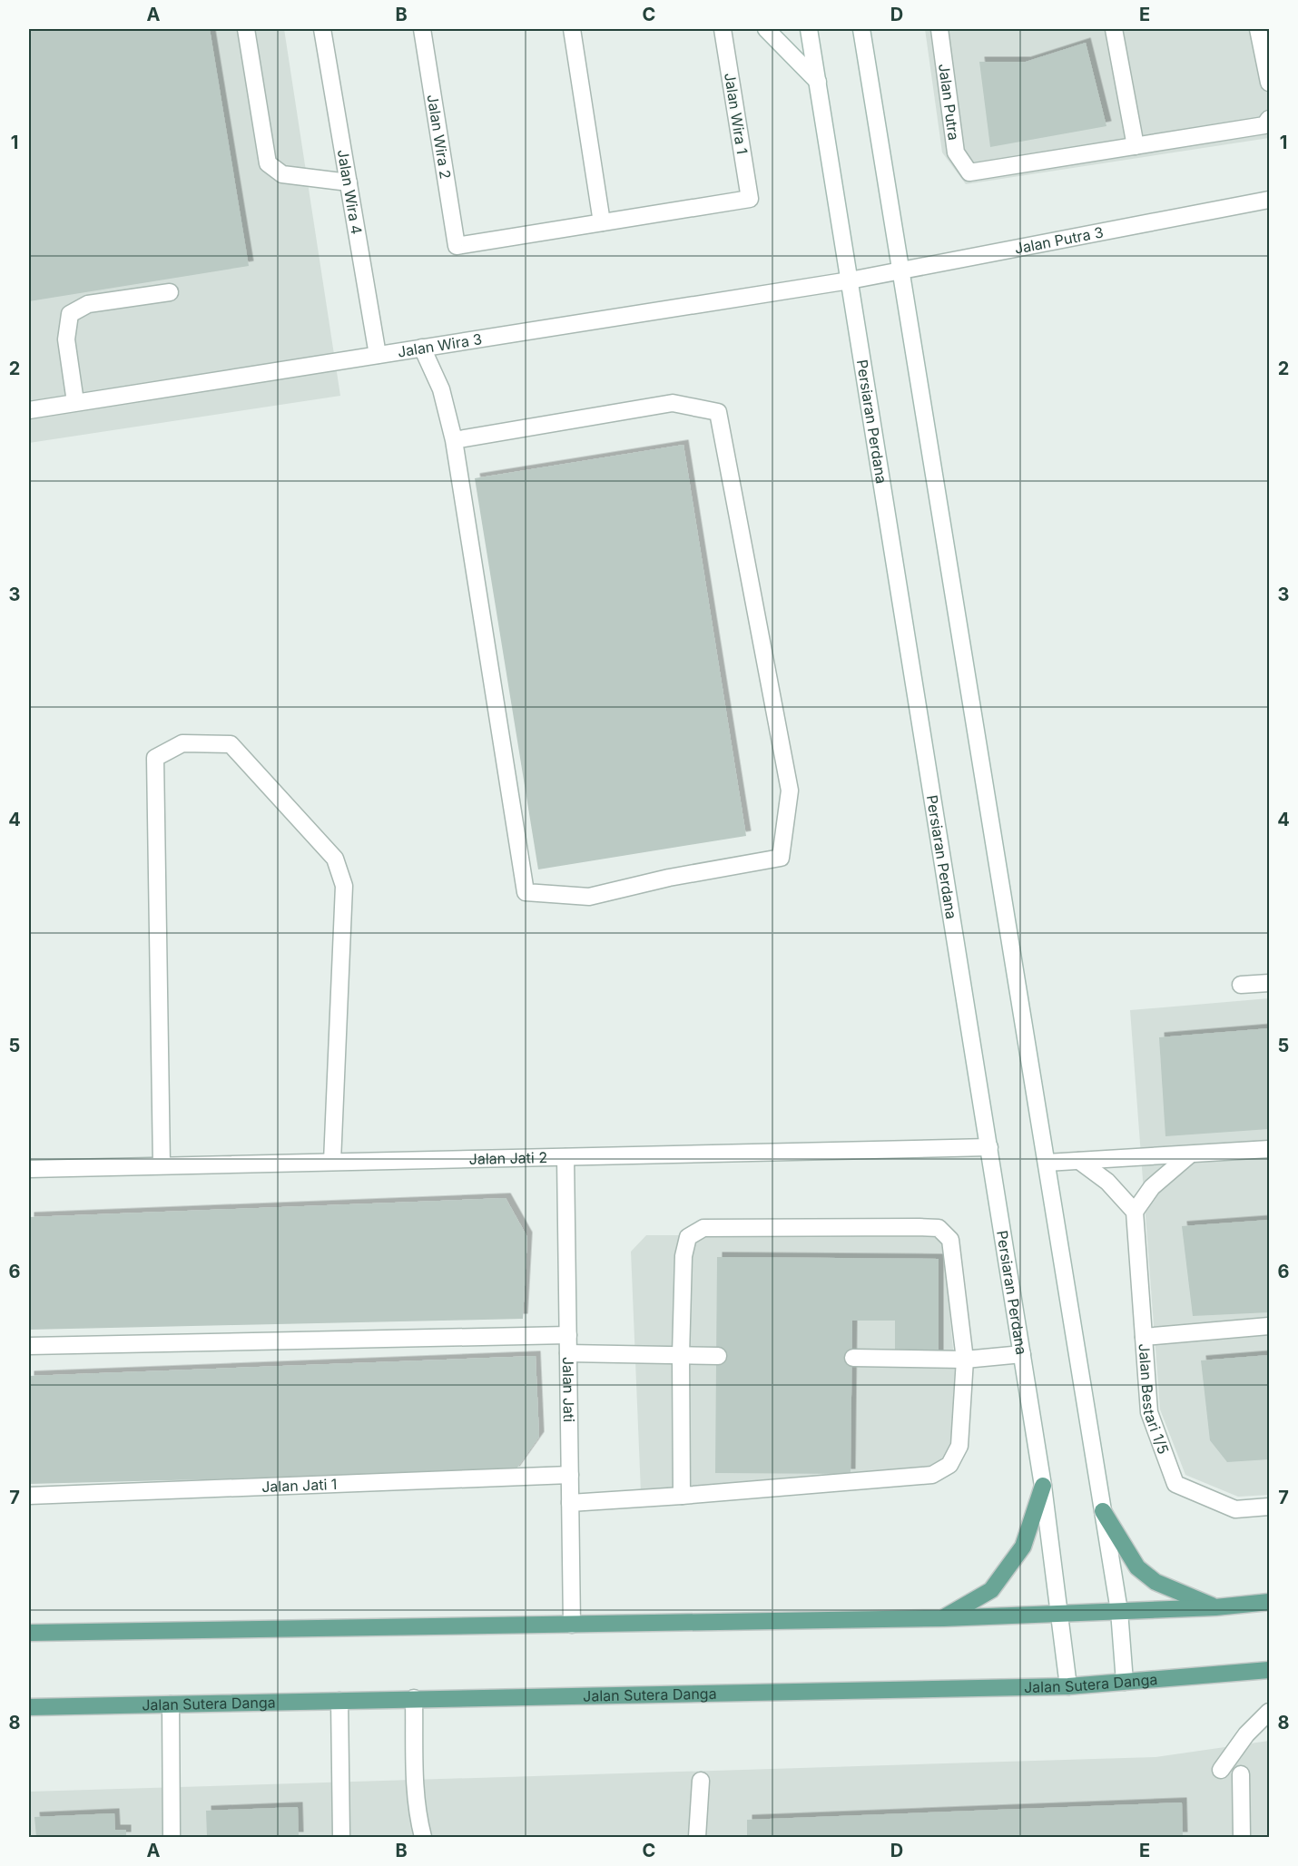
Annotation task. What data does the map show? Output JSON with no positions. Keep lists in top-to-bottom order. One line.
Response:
{"streets":{"main road":["Jalan Sutera Danga"],"street":["Jalan Putra","Jalan Wira 1","Jalan Wira 2","Jalan Wira 4","Jalan Putra 3","Jalan Wira 3","Persiaran Perdana","Jalan Jati 2","Jalan Jati","Jalan Bestari 1/5","Jalan Jati 1"]},"crossings":[["Jalan Wira 1","Jalan Wira 2"],["Jalan Wira 4","Jalan Wira 3"],["Jalan Putra 3","Jalan Wira 3"],["Jalan Putra 3","Persiaran Perdana"],["Jalan Wira 3","Persiaran Perdana"],["Persiaran Perdana","Jalan Jati 2"],["Persiaran Perdana","Jalan Sutera Danga"],["Jalan Jati 2","Jalan Jati"],["Jalan Jati","Jalan Jati 1"]],"grid":{"columns":["A","B","C","D","E"],"rows":["1","2","3","4","5","6","7","8"]}}
